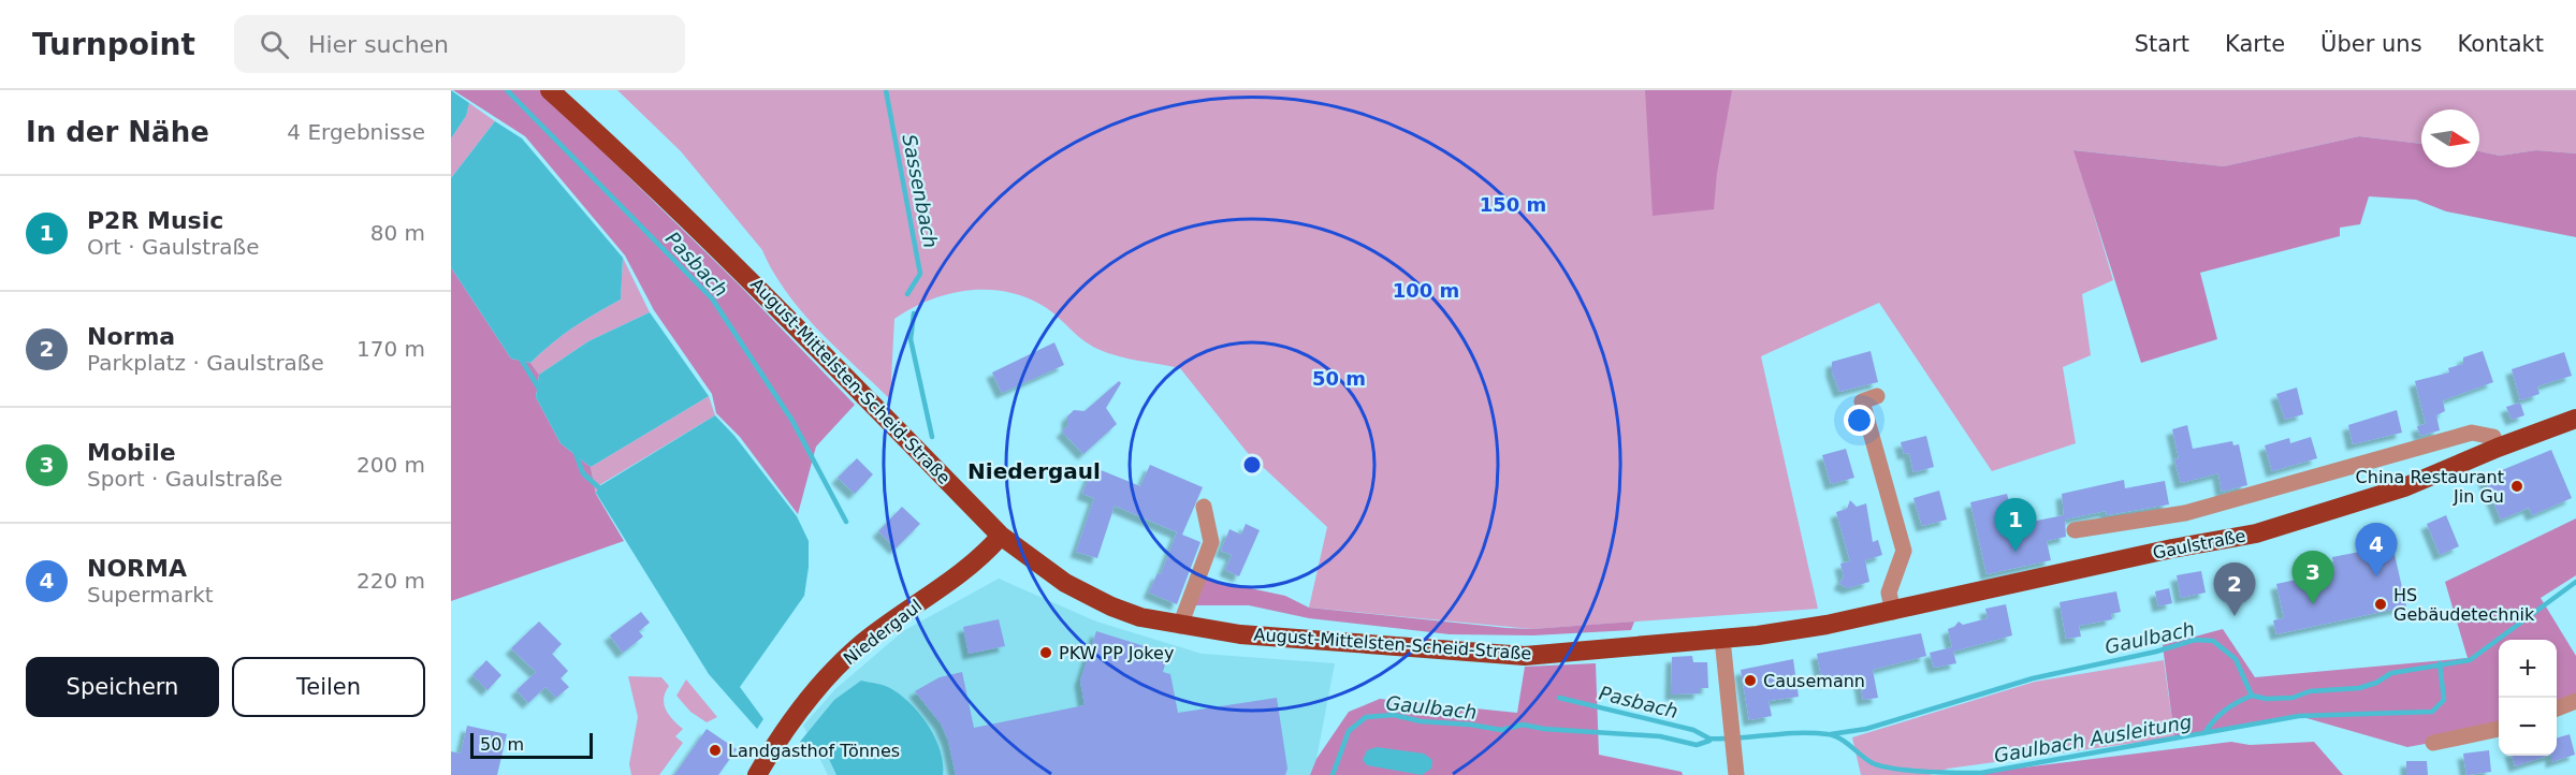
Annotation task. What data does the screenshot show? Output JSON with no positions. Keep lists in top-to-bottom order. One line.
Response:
{"streets":{"main road":["August-Mittelsten-Scheid-Straße","Gaulstraße","Niedergaul"]},"crossings":[["August-Mittelsten-Scheid-Straße","Gaulstraße"],["August-Mittelsten-Scheid-Straße","Niedergaul"]],"districts":["Niedergaul"],"water":["Sassenbach","Pasbach","Gaulbach","Gaulbach Ausleitung"],"places":["China Restaurant Jin Gu","HS Gebäudetechnik","PKW PP Jokey","Causemann","Landgasthof Tönnes"],"scale_bar":"50 m","north":"right","page":{"header":"Turnpoint","search":"Hier suchen","nav":["Start","Karte","Über uns","Kontakt"],"heading":["In der Nähe","4 Ergebnisse"],"list":[{"mark":"1","name":"P2R Music","note":"Ort · Gaulstraße","value":"80 m"},{"mark":"2","name":"Norma","note":"Parkplatz · Gaulstraße","value":"170 m"},{"mark":"3","name":"Mobile","note":"Sport · Gaulstraße","value":"200 m"},{"mark":"4","name":"NORMA","note":"Supermarkt","value":"220 m"}],"pins":["1","4","3","2"],"buttons":["Speichern","Teilen"],"map_buttons":["+","−"],"scale":"50 m"},"rings":["150 m","100 m","50 m"]}
